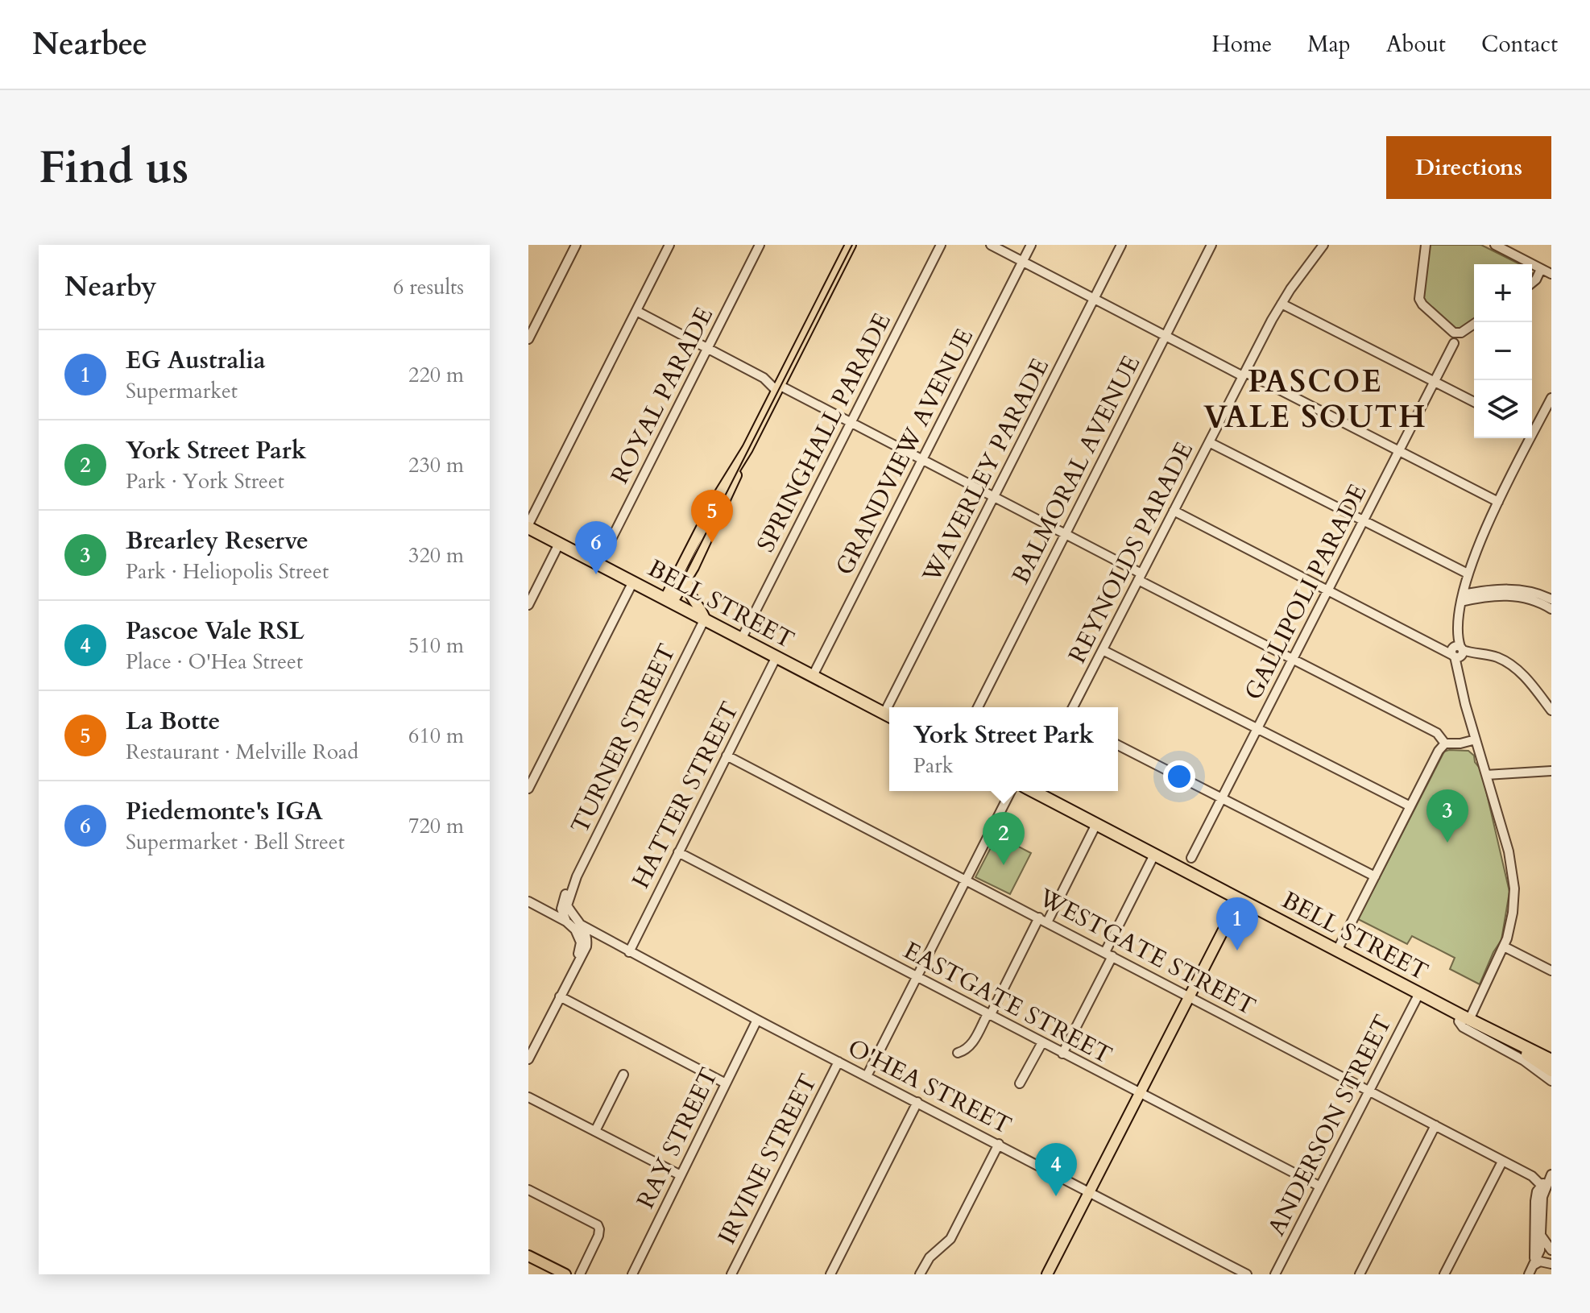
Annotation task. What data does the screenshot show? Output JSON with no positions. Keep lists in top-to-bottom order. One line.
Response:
{"streets":{"highway":["BELL STREET"],"street":["ROYAL PARADE","SPRINGHALL PARADE","GRANDVIEW AVENUE","BALMORAL AVENUE","WAVERLEY PARADE","REYNOLDS PARADE","GALLIPOLI PARADE","TURNER STREET","HATTER STREET","WESTGATE STREET","EASTGATE STREET","O'HEA STREET","ANDERSON STREET","RAY STREET","IRVINE STREET"]},"crossings":[["ROYAL PARADE","BELL STREET"],["SPRINGHALL PARADE","BELL STREET"],["GRANDVIEW AVENUE","BELL STREET"],["BELL STREET","TURNER STREET"],["BELL STREET","HATTER STREET"],["BELL STREET","ANDERSON STREET"],["HATTER STREET","WESTGATE STREET"],["HATTER STREET","EASTGATE STREET"],["HATTER STREET","O'HEA STREET"],["WESTGATE STREET","ANDERSON STREET"],["EASTGATE STREET","ANDERSON STREET"],["O'HEA STREET","RAY STREET"],["O'HEA STREET","IRVINE STREET"]],"districts":["PASCOE VALE SOUTH"],"page":{"header":"Nearbee","nav":["Home","Map","About","Contact"],"buttons":"Directions","title":"Find us","heading":["Nearby","6 results"],"map_buttons":["+","−"],"list":[{"mark":"1","name":"EG Australia","note":"Supermarket","value":"220 m"},{"mark":"2","name":"York Street Park","note":"Park · York Street","value":"230 m"},{"mark":"3","name":"Brearley Reserve","note":"Park · Heliopolis Street","value":"320 m"},{"mark":"4","name":"Pascoe Vale RSL","note":"Place · O'Hea Street","value":"510 m"},{"mark":"5","name":"La Botte","note":"Restaurant · Melville Road","value":"610 m"},{"mark":"6","name":"Piedemonte's IGA","note":"Supermarket · Bell Street","value":"720 m"}],"pins":["5","6","3","2","1","4"],"popup":["York Street Park","Park"]}}
